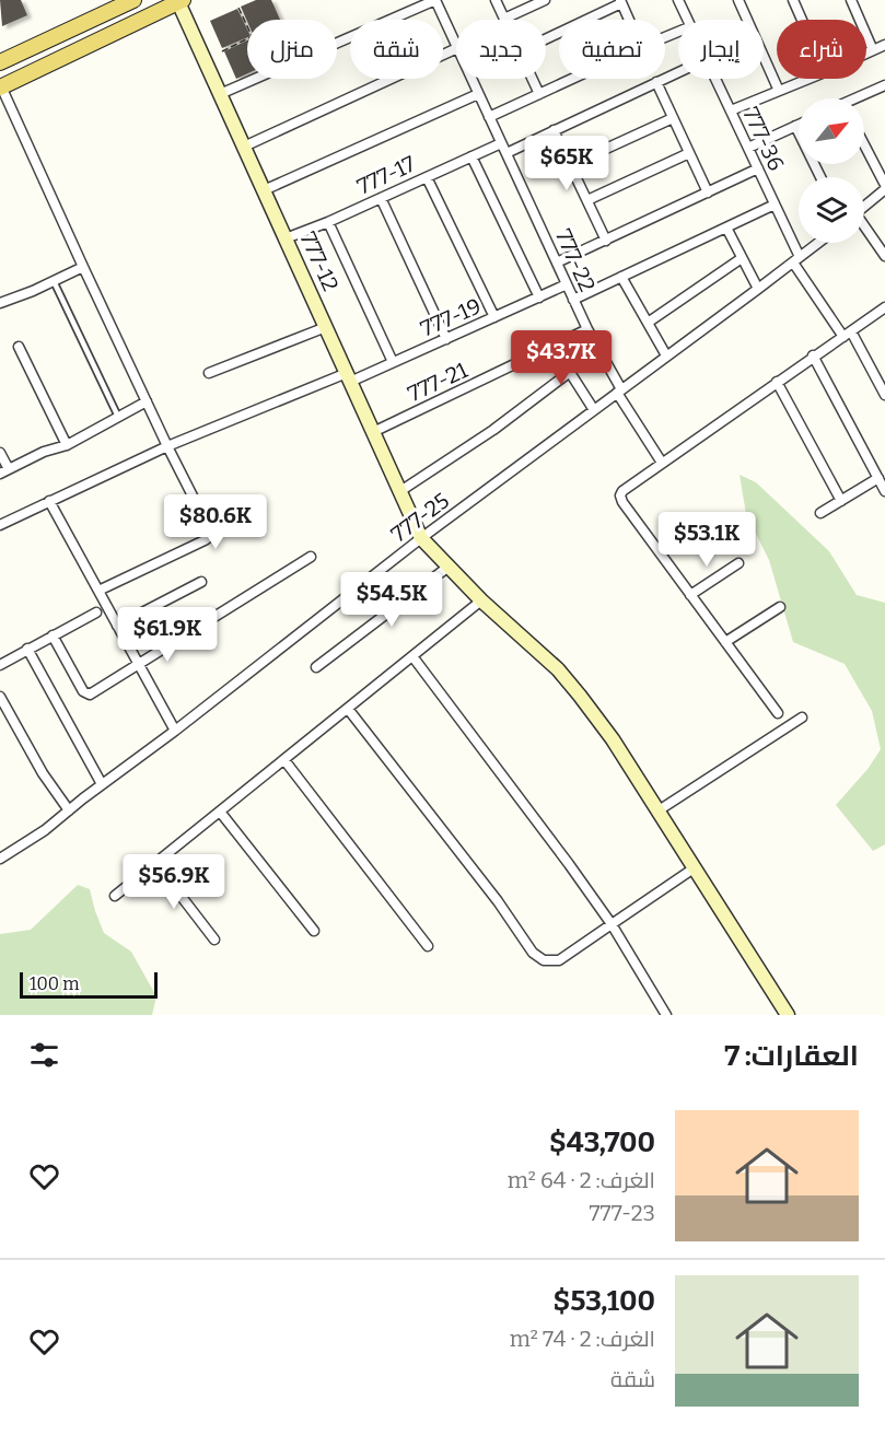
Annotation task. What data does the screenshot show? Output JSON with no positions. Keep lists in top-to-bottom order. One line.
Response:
{"streets":{"street":["777-36","777-17","777-22","777-12","777-19","777-21","777-25"]},"crossings":[["777-36","777-25"],["777-17","777-22"],["777-17","777-12"],["777-22","777-19"],["777-22","777-21"],["777-22","777-25"],["777-12","777-19"],["777-12","777-21"],["777-12","777-25"]],"scale_bar":"100 m","north":"top right","page":{"chip":["شراء","إيجار","تصفية","جديد","شقة","منزل"],"price":["$65K","$43.7K","$80.6K","$53.1K","$54.5K","$61.9K","$56.9K"],"scale":"100 m","heading":"العقارات: 7","list":[{"name":"$43,700","note":"الغرف: 2 · 64 m² · 777-23"},{"name":"$53,100","note":"الغرف: 2 · 74 m² · شقة"}]}}
